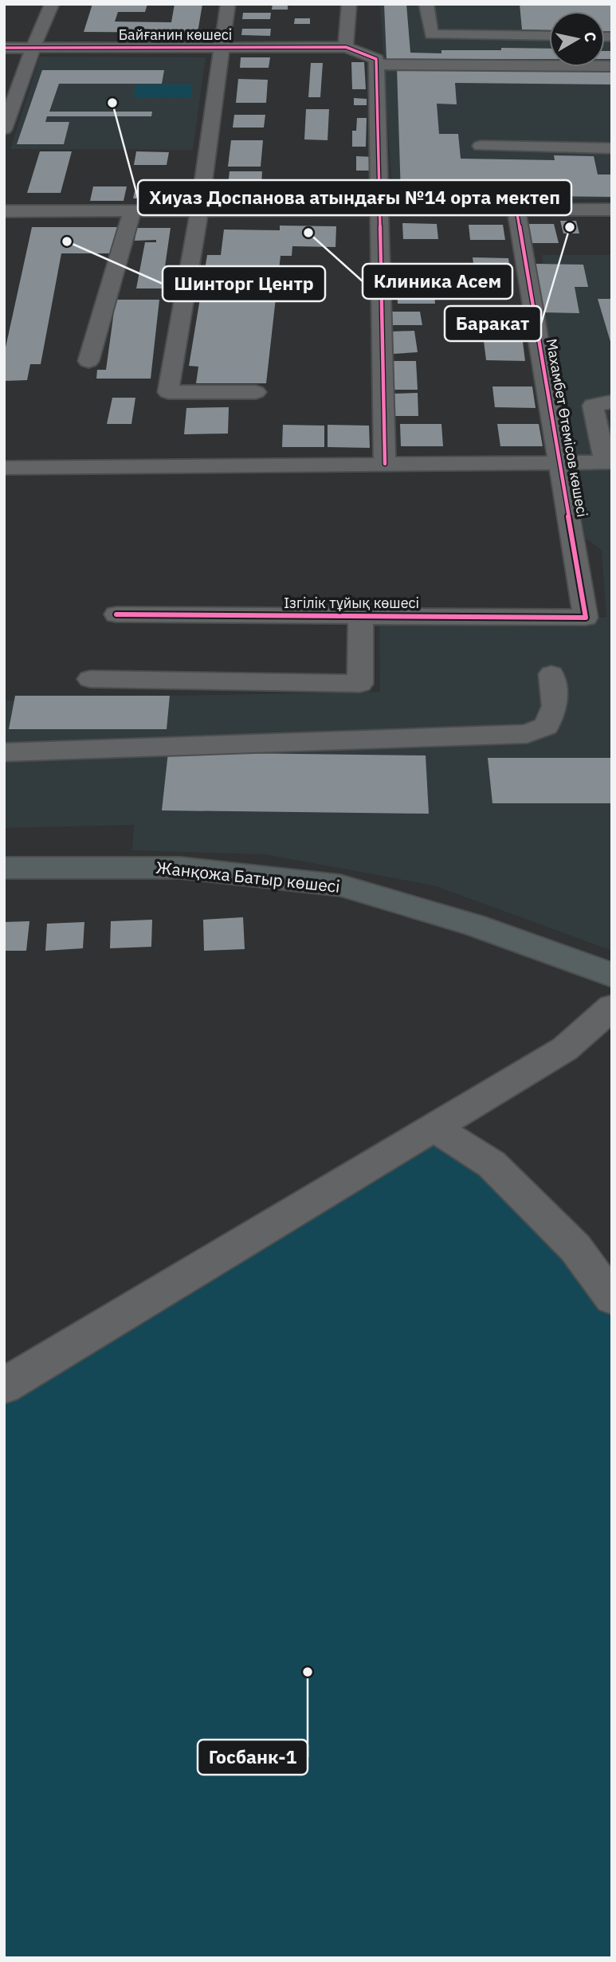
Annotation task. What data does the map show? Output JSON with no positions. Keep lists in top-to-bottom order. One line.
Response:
{"streets":{"main road":["Жанқожа Батыр көшесі"],"street":["Байғанин көшесі","Махамбет Өтемісов көшесі","Ізгілік тұйық көшесі"]},"crossings":[["Махамбет Өтемісов көшесі","Ізгілік тұйық көшесі"]],"places":["Хиуаз Доспанова атындағы №14 орта мектеп","Баракат","Клиника Асем","Шинторг Центр","Госбанк-1"],"north":"right"}
